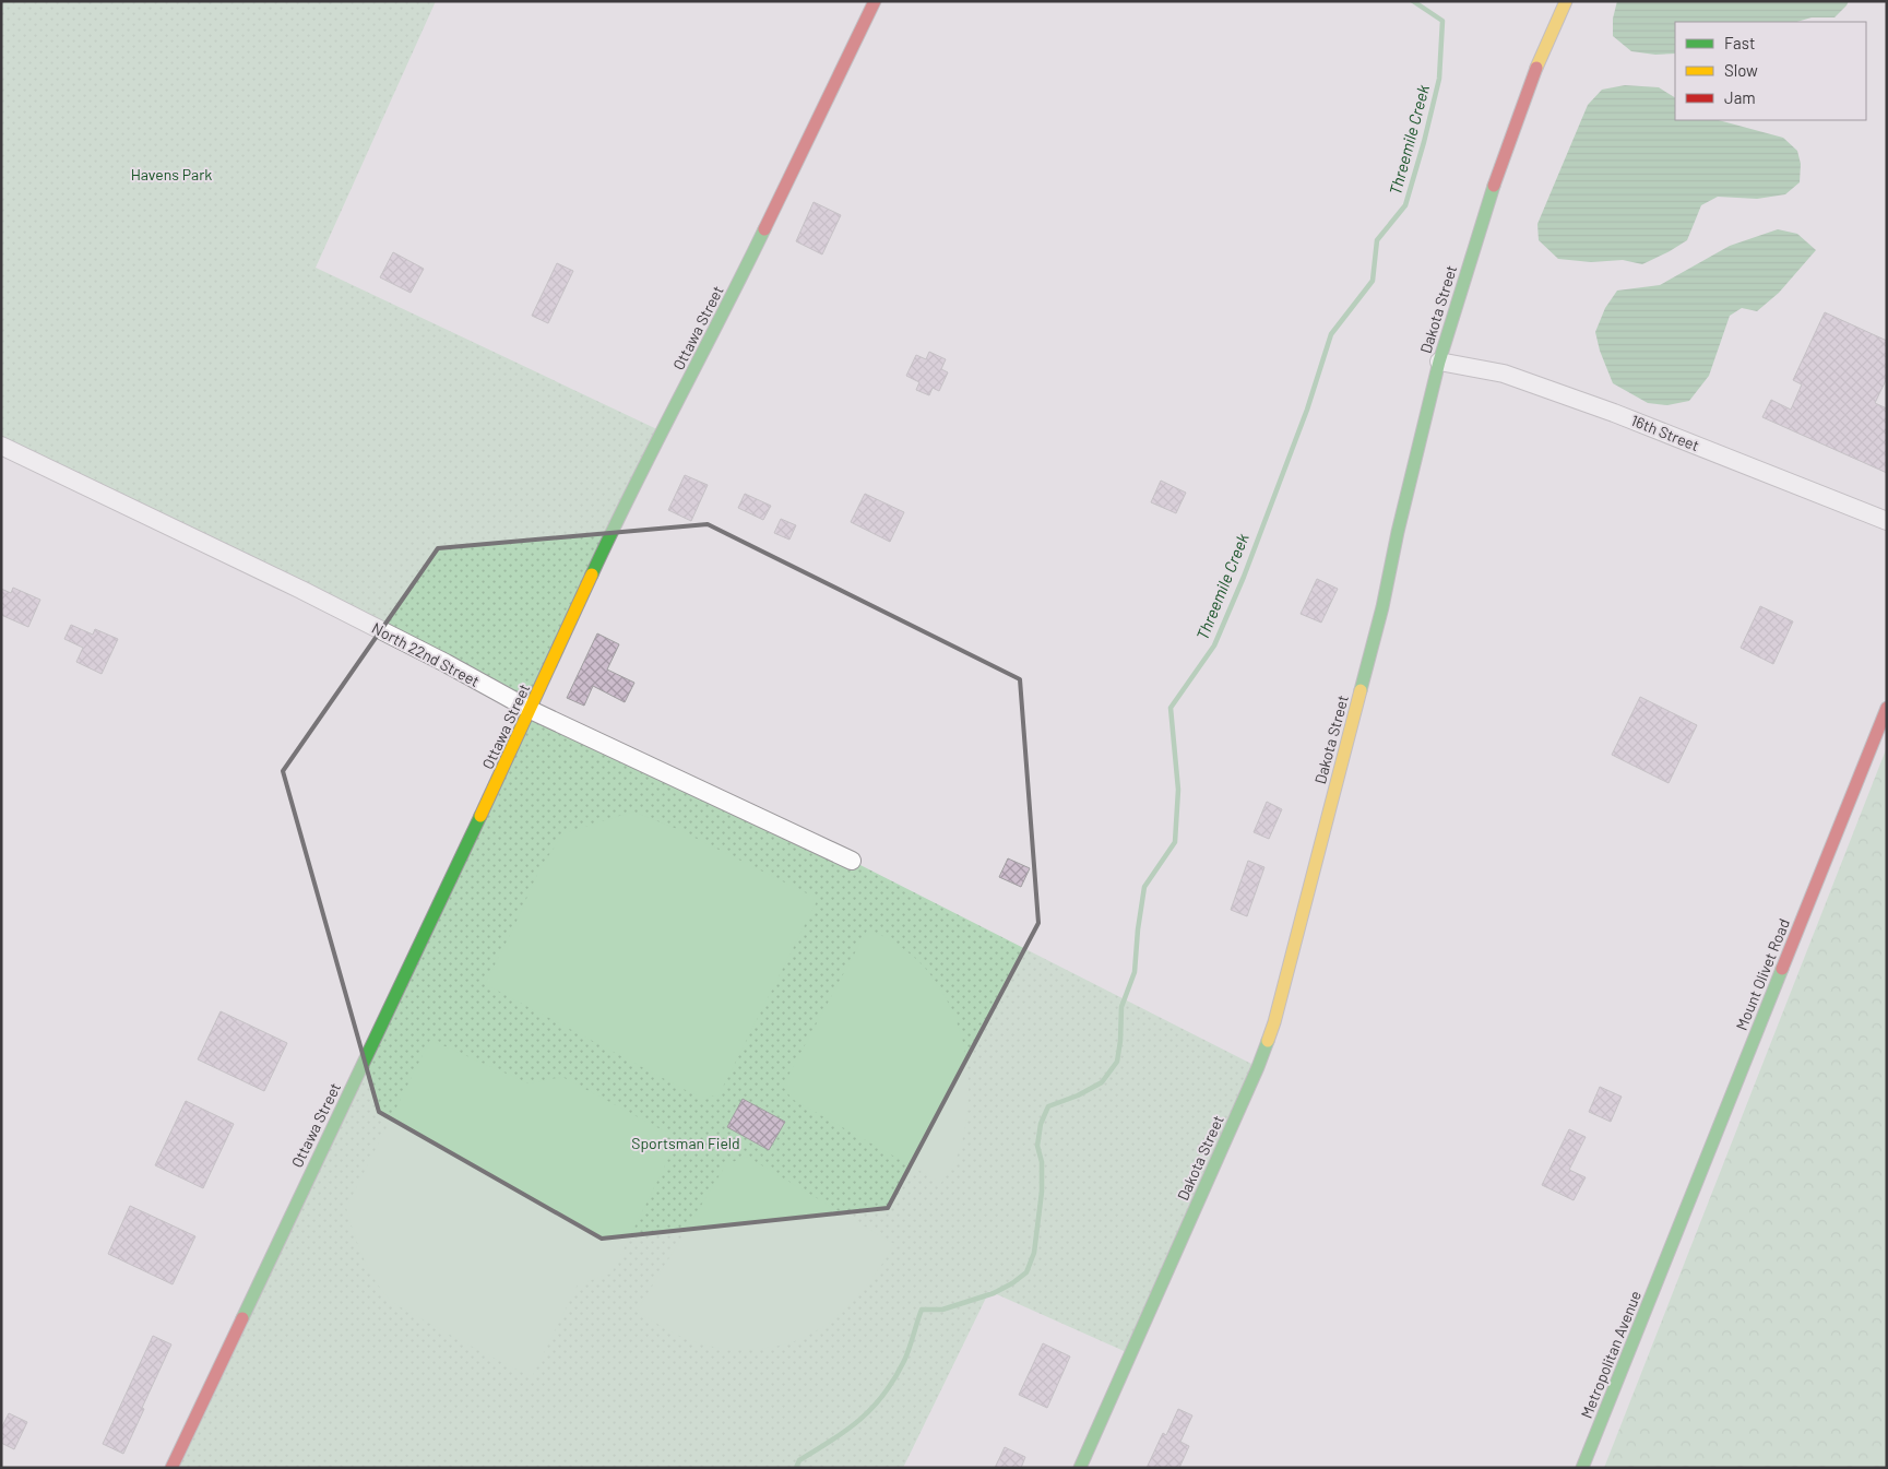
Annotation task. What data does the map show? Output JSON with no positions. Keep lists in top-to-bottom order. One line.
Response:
{"streets":{"street":["Dakota Street","Ottawa Street","16th Street","North 22nd Street","Mount Olivet Road","Metropolitan Avenue"]},"crossings":[["Dakota Street","16th Street"],["Ottawa Street","North 22nd Street"],["Mount Olivet Road","Metropolitan Avenue"]],"water":["Threemile Creek"],"parks":["Havens Park","Sportsman Field"],"legend":["Fast","Slow","Jam"]}
